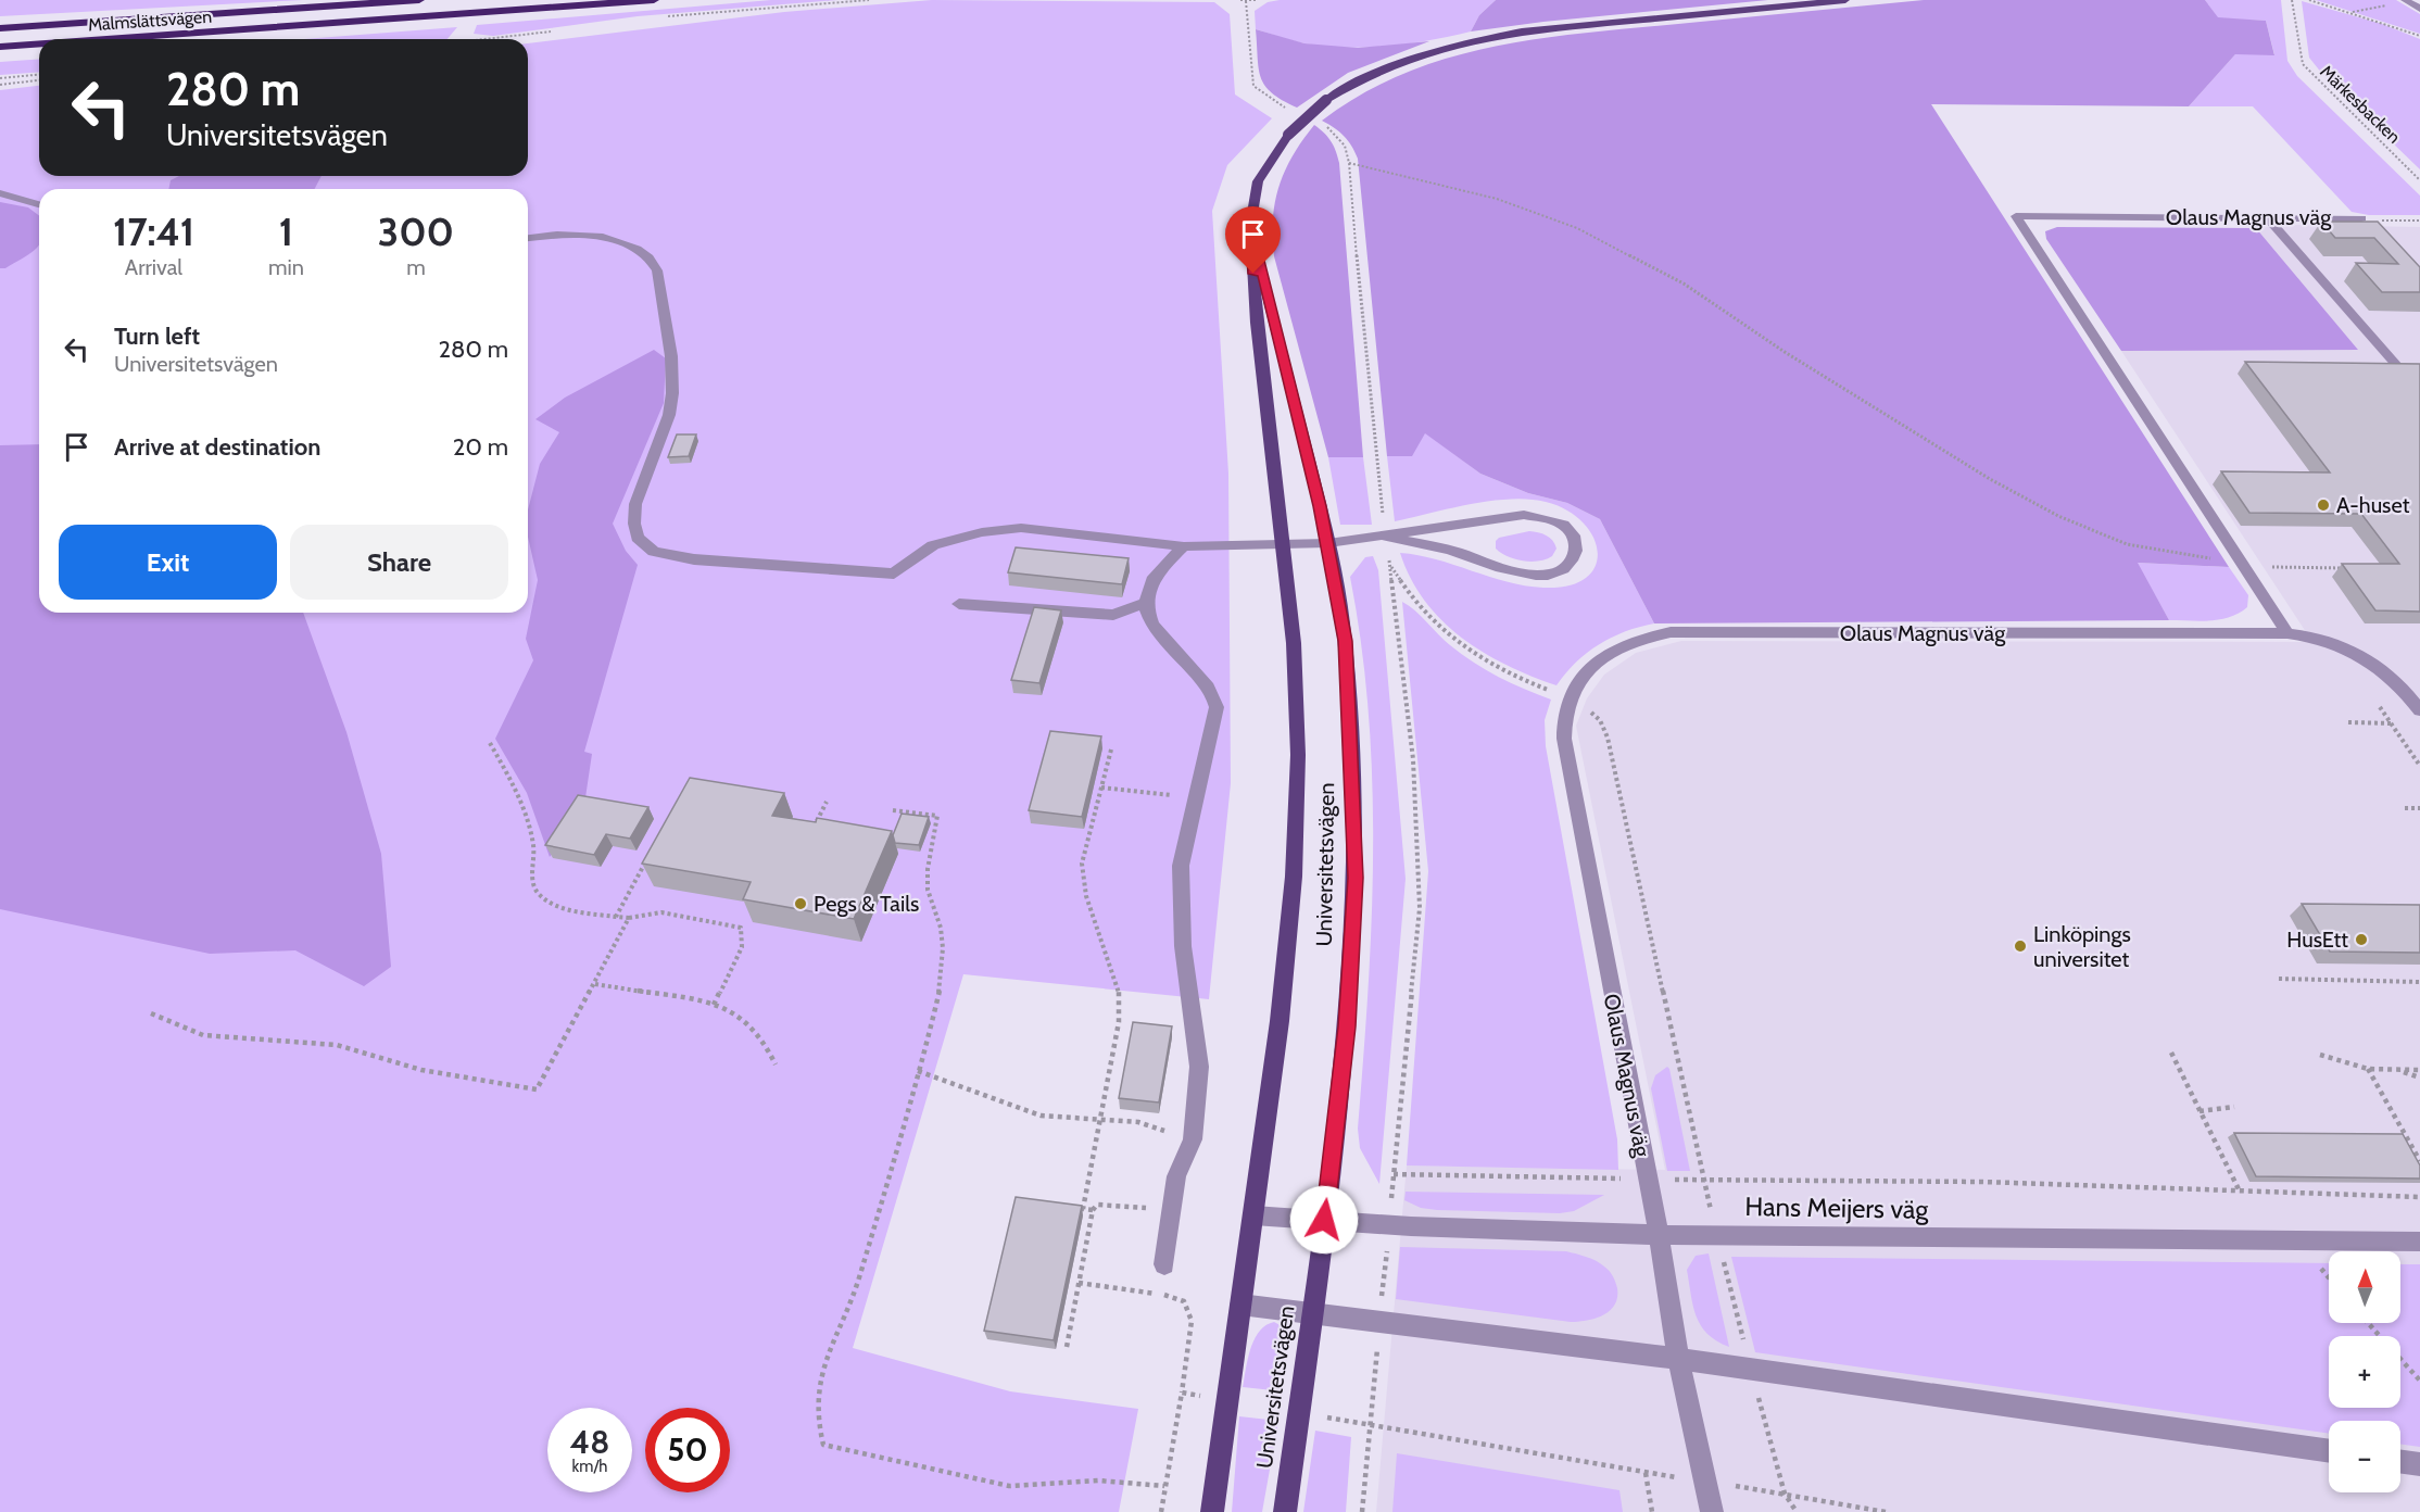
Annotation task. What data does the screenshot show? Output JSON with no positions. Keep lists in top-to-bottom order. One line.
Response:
{"streets":{"highway":["Malmslättsvägen"],"main road":["Universitetsvägen"],"street":["Olaus Magnus väg","Hans Meijers väg"],"path":["Märkesbacken"]},"crossings":[["Olaus Magnus väg","Hans Meijers väg"],["Universitetsvägen","Hans Meijers väg"]],"places":["A-huset","Pegs & Tails","HusEtt","Linköpings universitet"],"north":"top","page":{"turn":["280 m","Universitetsvägen"],"eta":["17:41","Arrival","1","min","300","m"],"list":[{"name":"Turn left","note":"Universitetsvägen","value":"280 m"},{"name":"Arrive at destination","value":"20 m"}],"buttons":["Exit","Share"],"map_buttons":["+","−"],"speed":"48 km/h","limit":"50"}}
